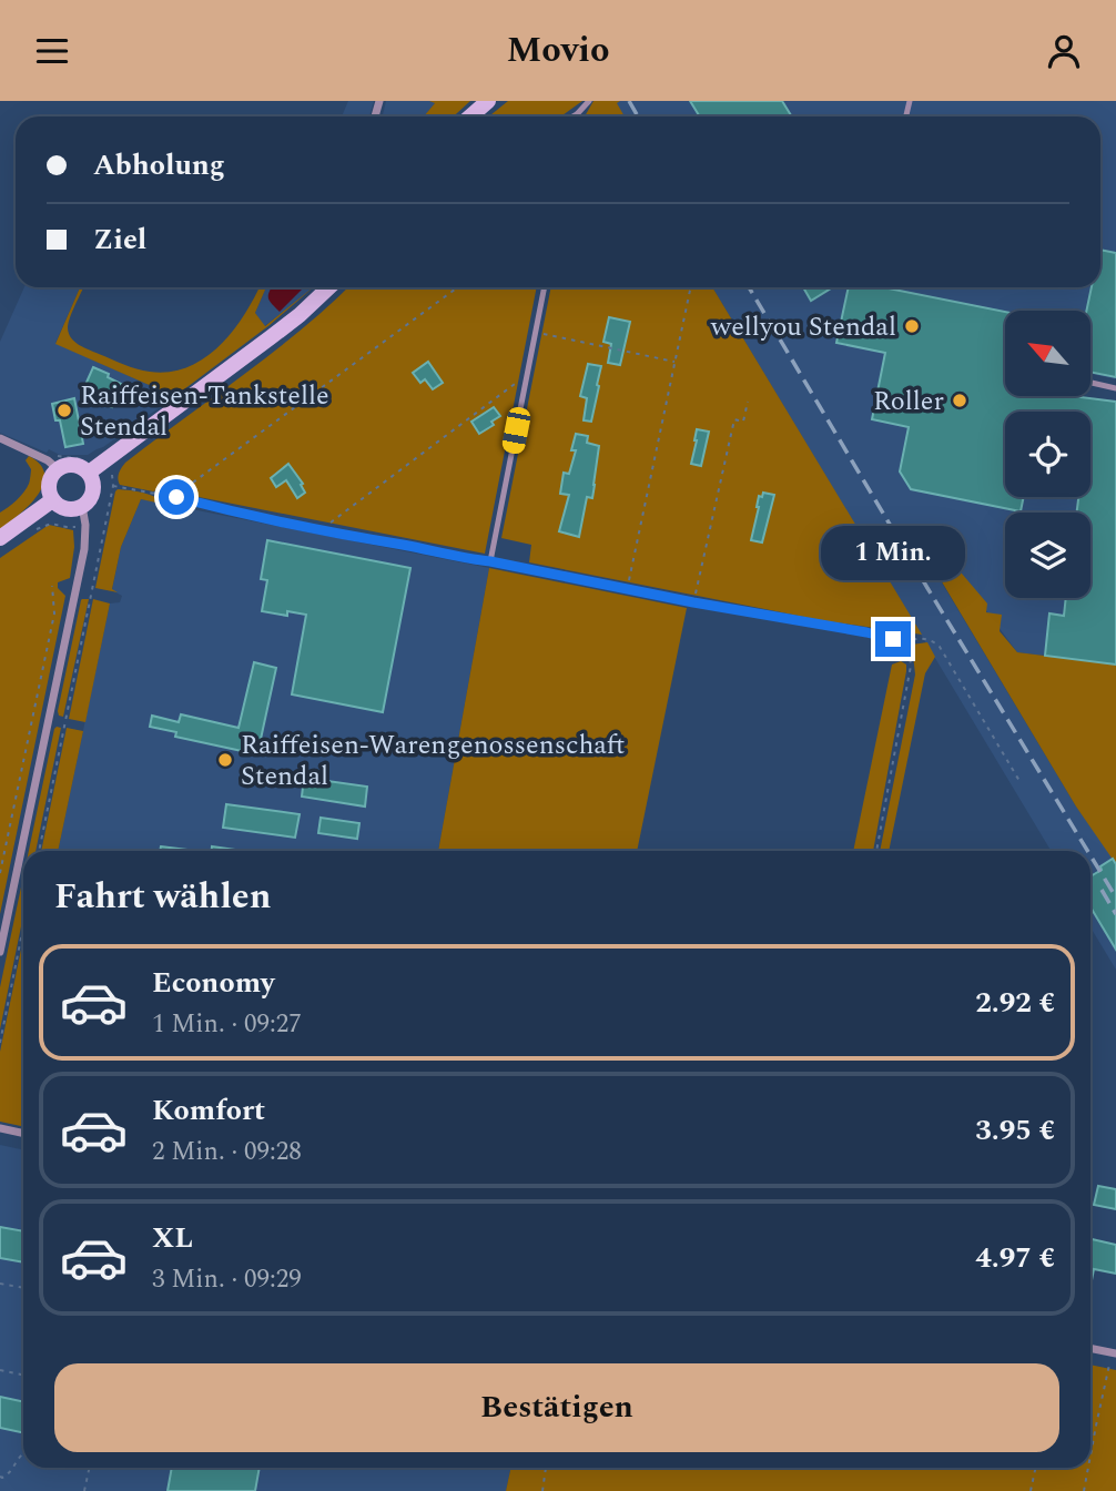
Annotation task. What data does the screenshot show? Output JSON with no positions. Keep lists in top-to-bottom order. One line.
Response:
{"places":["wellyou Stendal","Roller","Raiffeisen-Tankstelle Stendal","Raiffeisen-Warengenossenschaft Stendal"],"north":"top left","page":{"header":"Movio","banner":["Abholung","Ziel"],"bubble":"1 Min.","heading":"Fahrt wählen","list":[{"name":"Economy","note":"1 Min. · 09:27","value":"2.92 €"},{"name":"Komfort","note":"2 Min. · 09:28","value":"3.95 €"},{"name":"XL","note":"3 Min. · 09:29","value":"4.97 €"}],"buttons":"Bestätigen"}}
